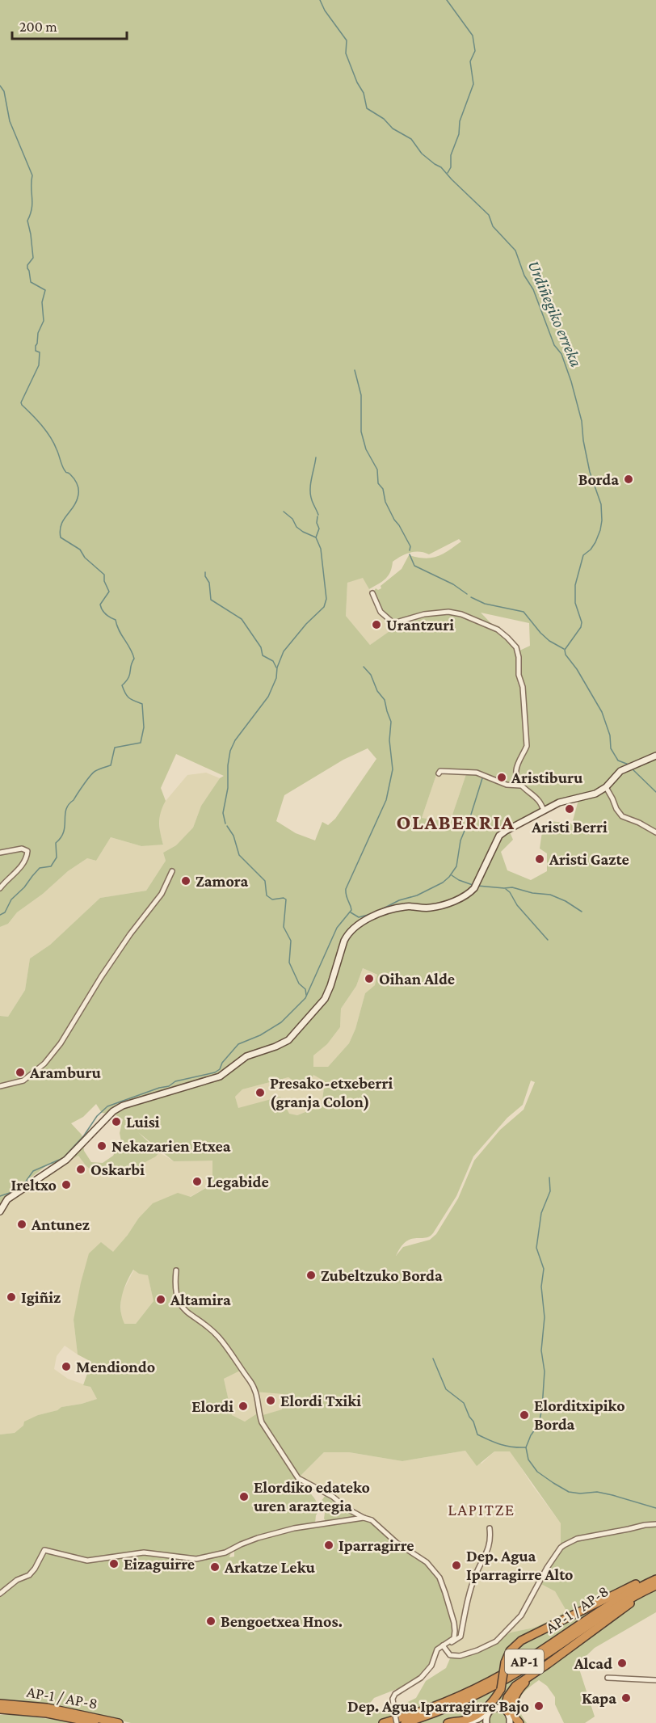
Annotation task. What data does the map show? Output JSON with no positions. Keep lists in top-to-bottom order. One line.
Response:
{"streets":{"highway":["AP-1 / AP-8","AP-1"]},"districts":["OLABERRIA","LAPITZE"],"water":["Urdiñegiko erreka"],"places":["Borda","Urantzuri","Aristiburu","Aristi Berri","Aristi Gazte","Zamora","Oihan Alde","Aramburu","Presako-etxeberri (granja Colon)","Luisi","Nekazarien Etxea","Oskarbi","Legabide","Ireltxo","Antunez","Zubeltzuko Borda","Igiñiz","Altamira","Mendiondo","Elordi Txiki","Elordi","Elorditxipiko Borda","Elordiko edateko uren araztegia","Iparragirre","Eizaguirre","Dep. Agua Iparragirre Alto","Arkatze Leku","Bengoetxea Hnos.","Alcad","Kapa","Dep. Agua Iparragirre Bajo"],"scale_bar":"200 m"}
